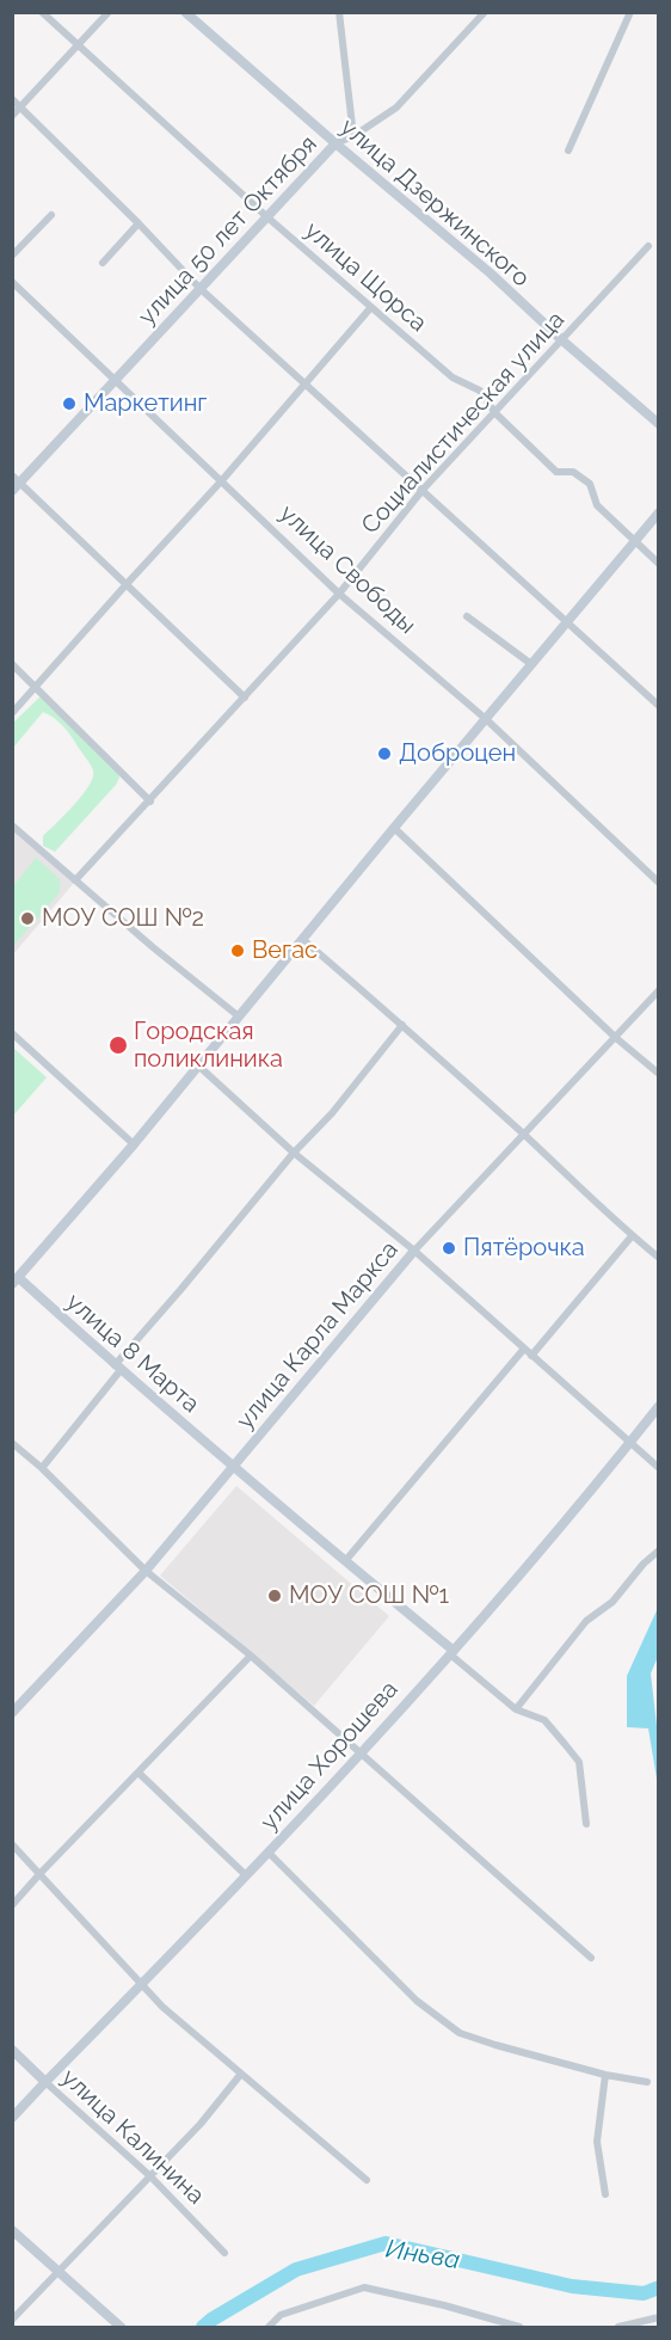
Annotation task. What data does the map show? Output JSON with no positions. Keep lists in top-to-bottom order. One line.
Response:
{"streets":{"street":["улица Дзержинского","улица 50 лет Октября","улица Щорса","Социалистическая улица","улица Свободы","улица Карла Маркса","улица 8 Марта","улица Хорошева","улица Калинина"]},"crossings":[["улица Дзержинского","улица 50 лет Октября"],["улица Дзержинского","Социалистическая улица"],["улица 50 лет Октября","улица Щорса"],["улица 50 лет Октября","улица Свободы"],["улица Щорса","Социалистическая улица"],["Социалистическая улица","улица Свободы"],["улица Карла Маркса","улица 8 Марта"],["улица 8 Марта","улица Хорошева"],["улица Хорошева","улица Калинина"]],"water":["Иньва"],"places":["Маркетинг","Доброцен","МОУ СОШ №2","Вегас","Городская поликлиника","Пятёрочка","МОУ СОШ №1"]}
